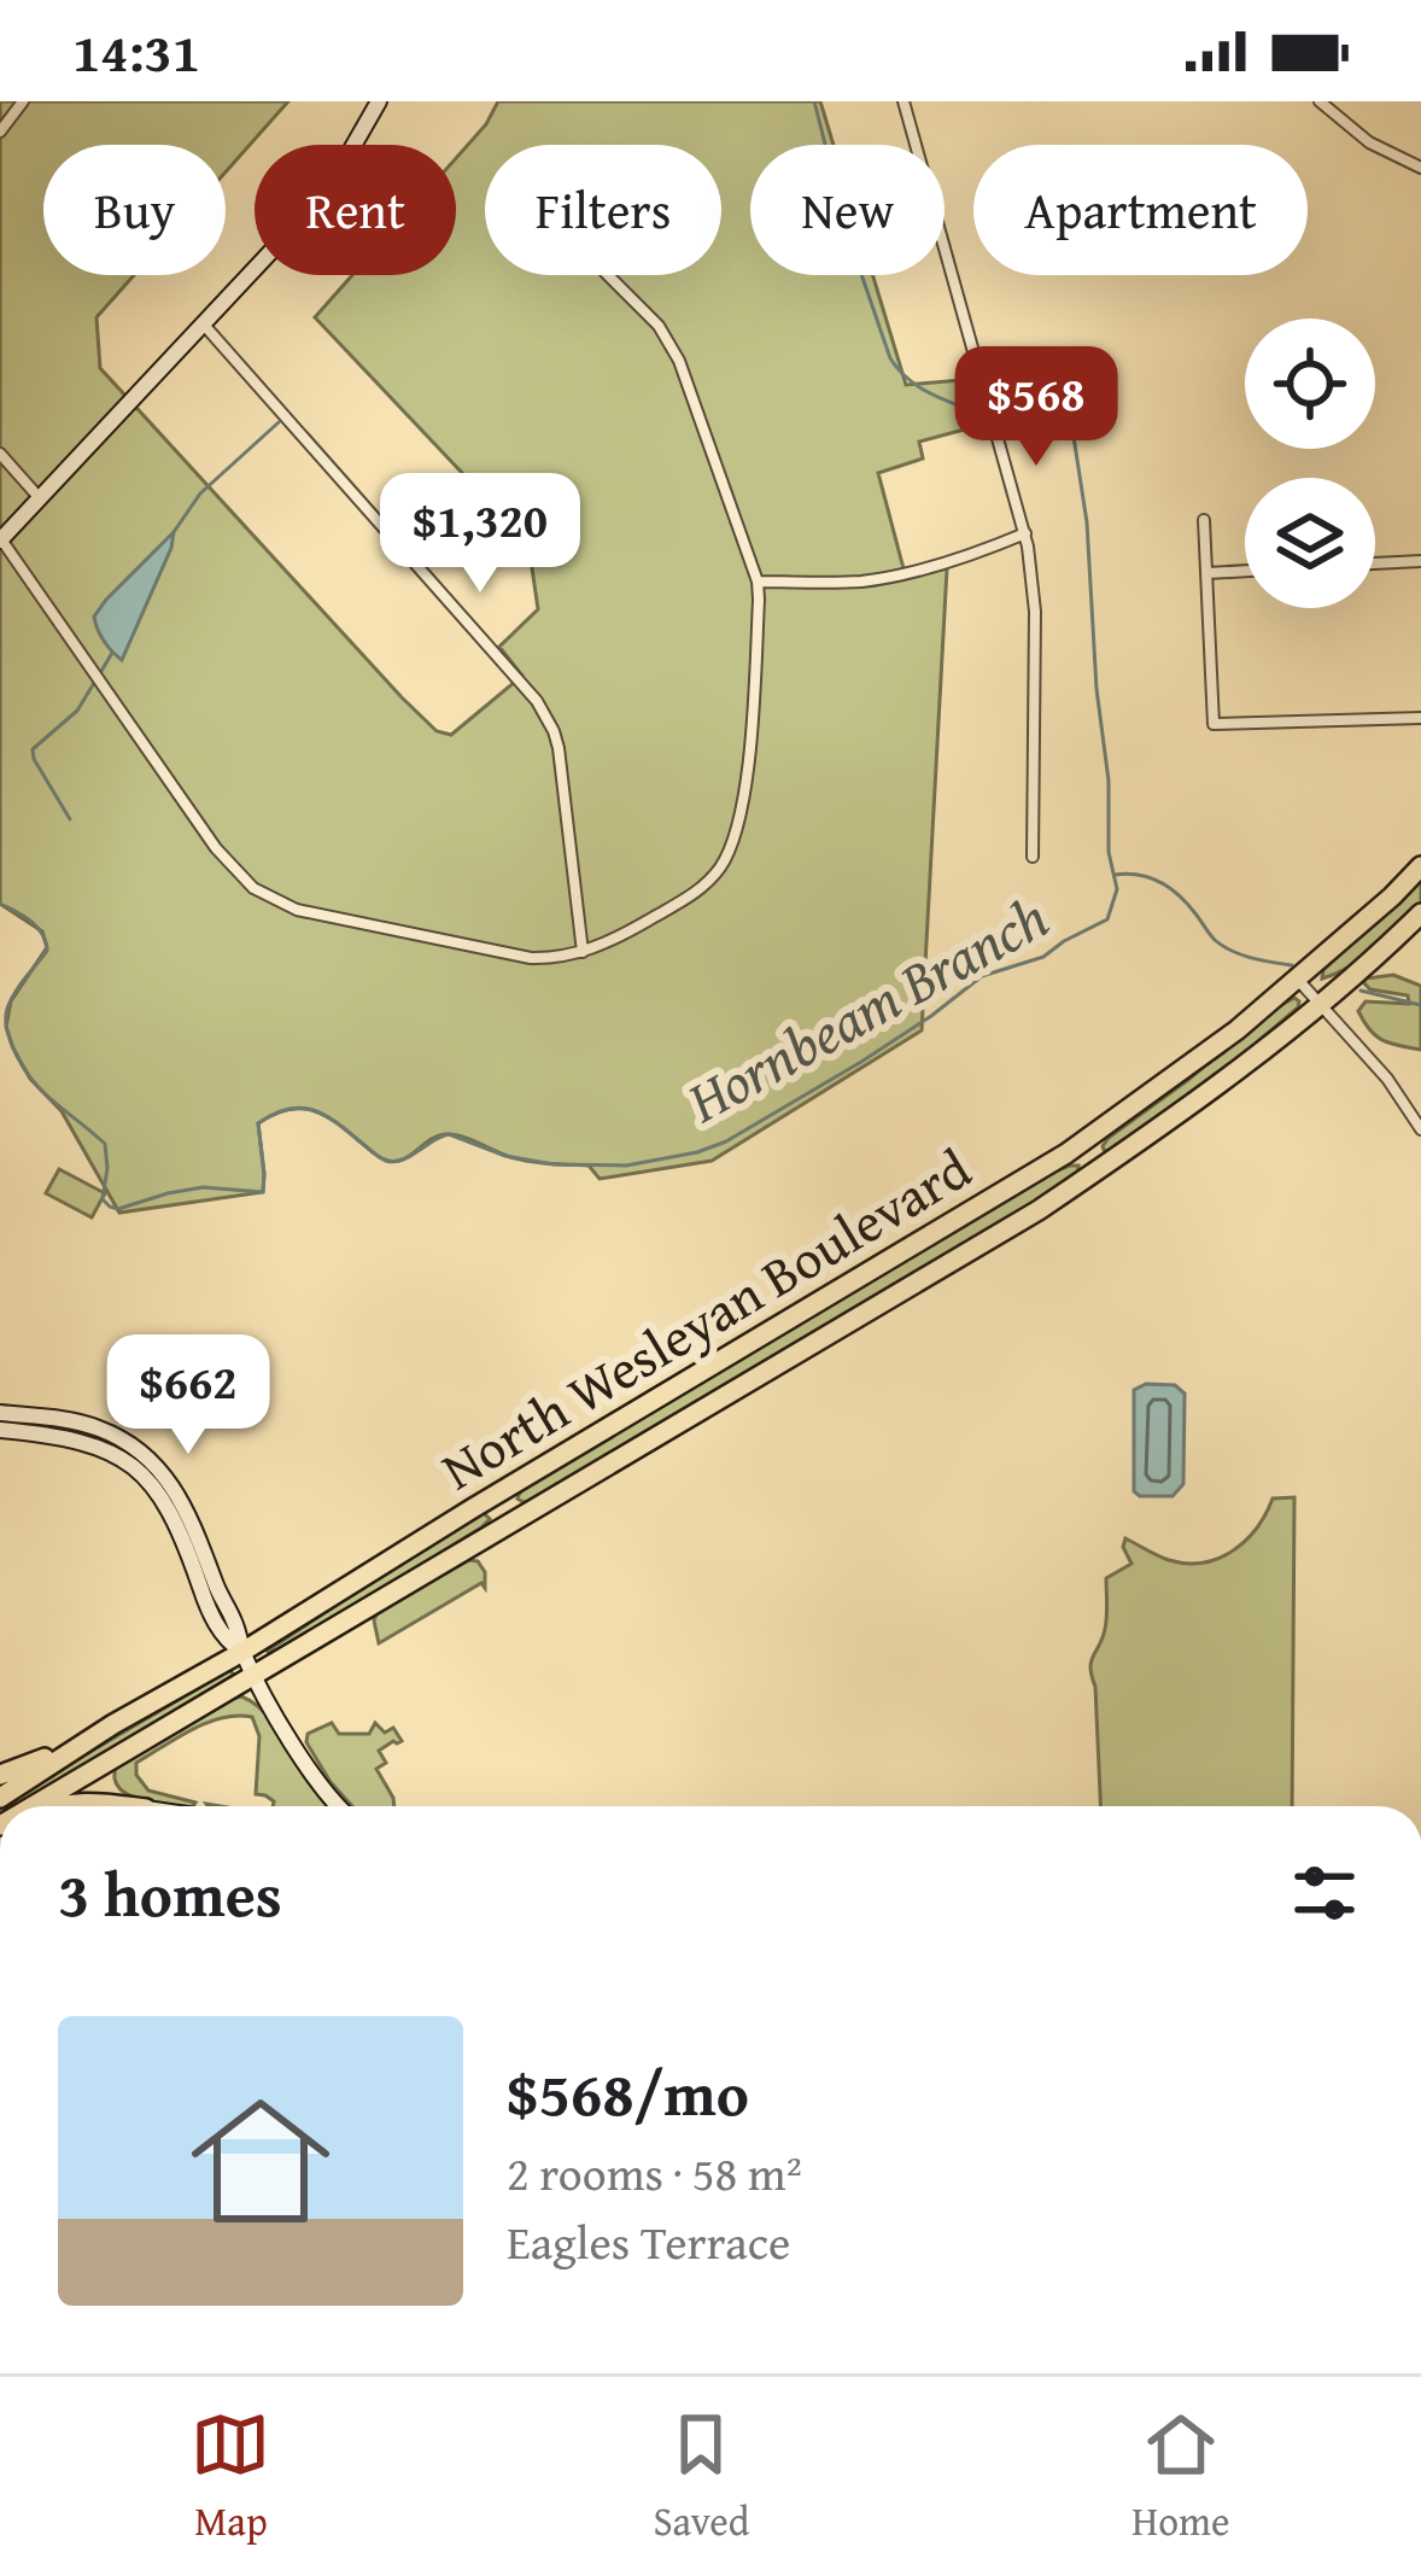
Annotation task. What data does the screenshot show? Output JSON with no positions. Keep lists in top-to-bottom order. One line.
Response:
{"streets":{"highway":["North Wesleyan Boulevard"]},"water":["Hornbeam Branch"],"page":{"status":"14:31","chip":["Buy","Rent","Filters","New","Apartment"],"price":["$568","$1,320","$662"],"heading":"3 homes","list":[{"name":"$568/mo","note":"2 rooms · 58 m² · Eagles Terrace"}],"tabs":["Map","Saved","Home"]}}
